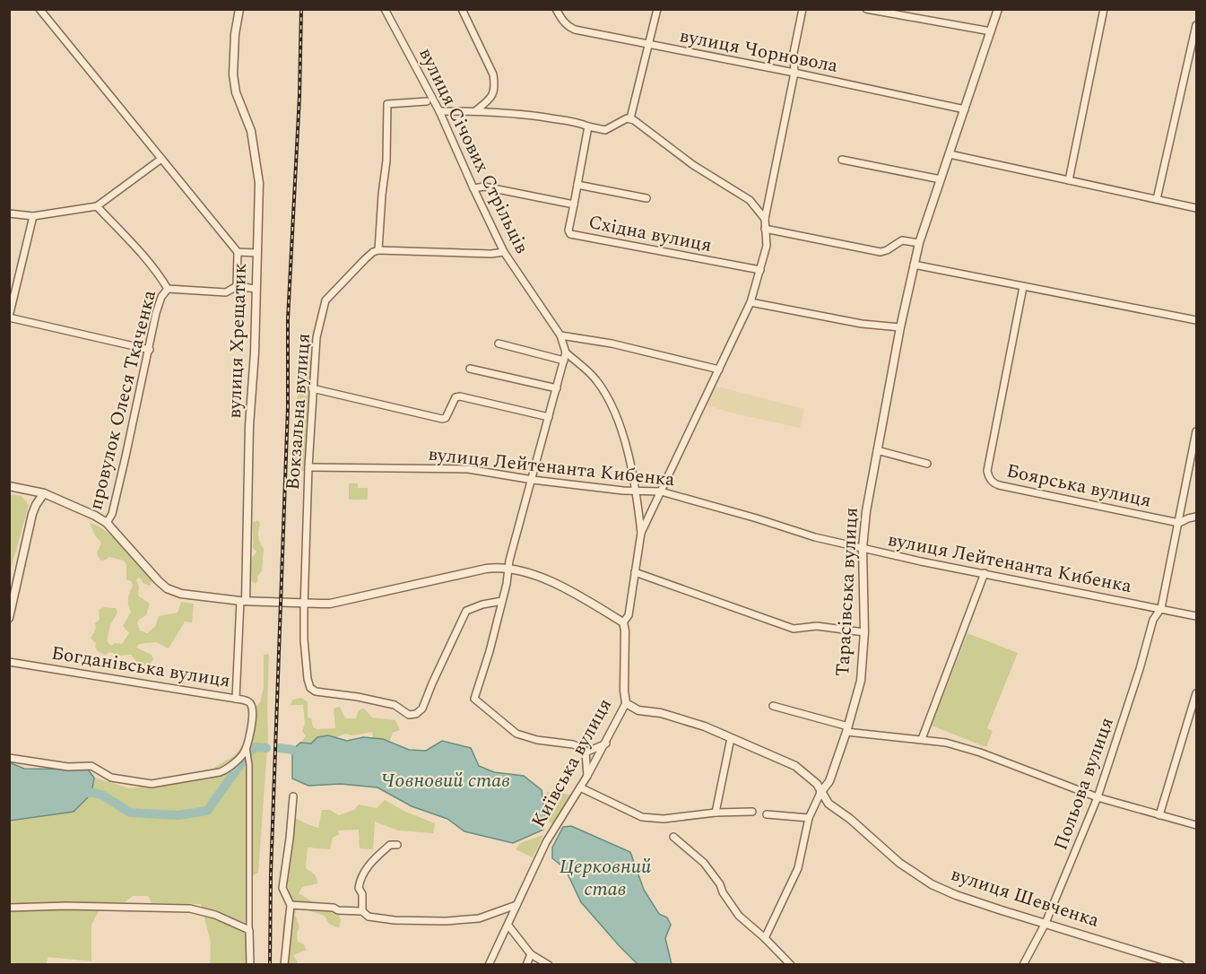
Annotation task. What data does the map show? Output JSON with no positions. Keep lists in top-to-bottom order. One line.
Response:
{"streets":{"street":["вулиця Чорновола","вулиця Січових Стрільців","Східна вулиця","вулиця Хрещатик","провулок Олеся Ткаченка","Вокзальна вулиця","вулиця Лейтенанта Кибенка","Боярська вулиця","Тарасівська вулиця","Богданівська вулиця","Київська вулиця","Польова вулиця","вулиця Шевченка"]},"crossings":[["вулиця Чорновола","Тарасівська вулиця"],["вулиця Чорновола","Київська вулиця"],["вулиця Січових Стрільців","Східна вулиця"],["Східна вулиця","Київська вулиця"],["вулиця Хрещатик","Богданівська вулиця"],["Вокзальна вулиця","вулиця Лейтенанта Кибенка"],["вулиця Лейтенанта Кибенка","Тарасівська вулиця"],["вулиця Лейтенанта Кибенка","Київська вулиця"],["вулиця Лейтенанта Кибенка","Польова вулиця"],["Боярська вулиця","Польова вулиця"],["Тарасівська вулиця","вулиця Шевченка"],["Київська вулиця","вулиця Шевченка"],["Польова вулиця","вулиця Шевченка"]],"water":["Човновий став","Церковний став"]}
